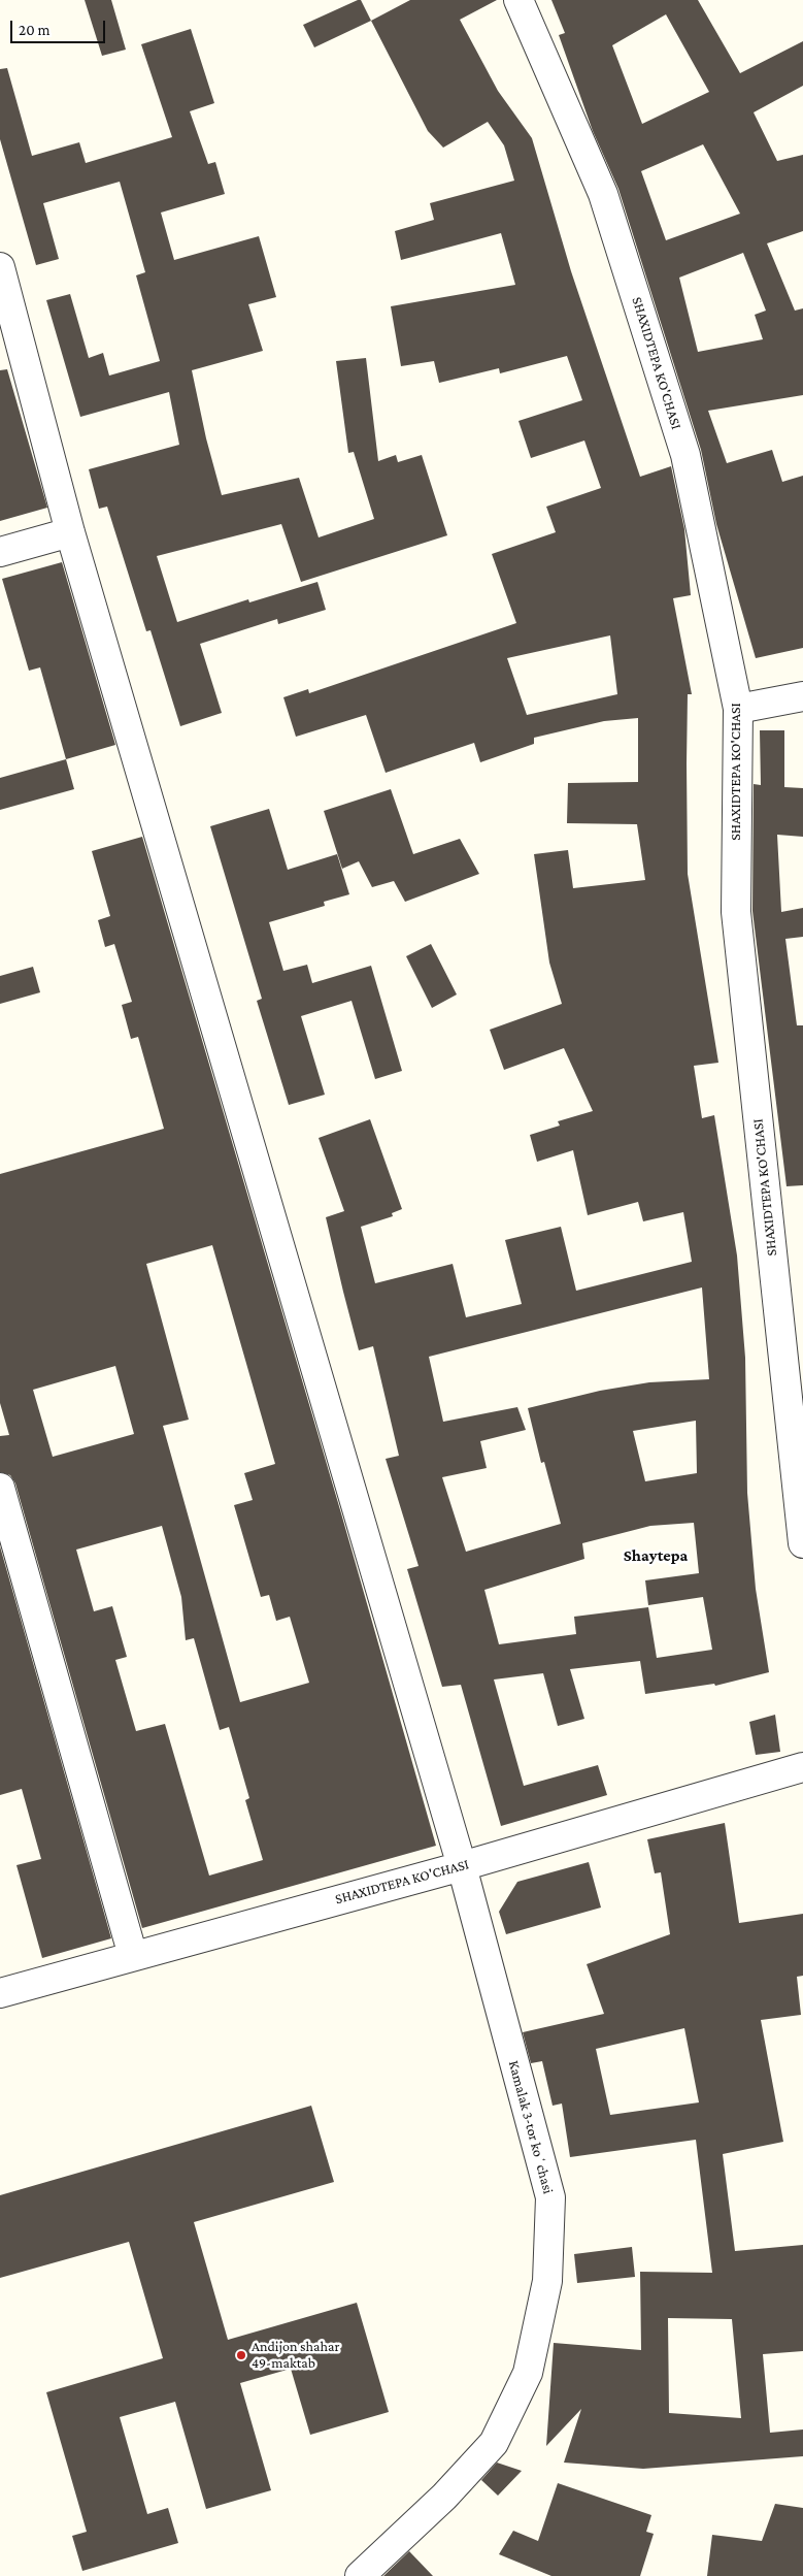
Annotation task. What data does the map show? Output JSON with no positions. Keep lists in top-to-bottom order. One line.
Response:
{"streets":{"street":["SHAXIDTEPA KO'CHASI","Kamalak 3-tor koʻchasi"]},"crossings":[["SHAXIDTEPA KO'CHASI","Kamalak 3-tor koʻchasi"]],"districts":["Shaytepa"],"places":["Andijon shahar 49-maktab"],"scale_bar":"20 m"}
